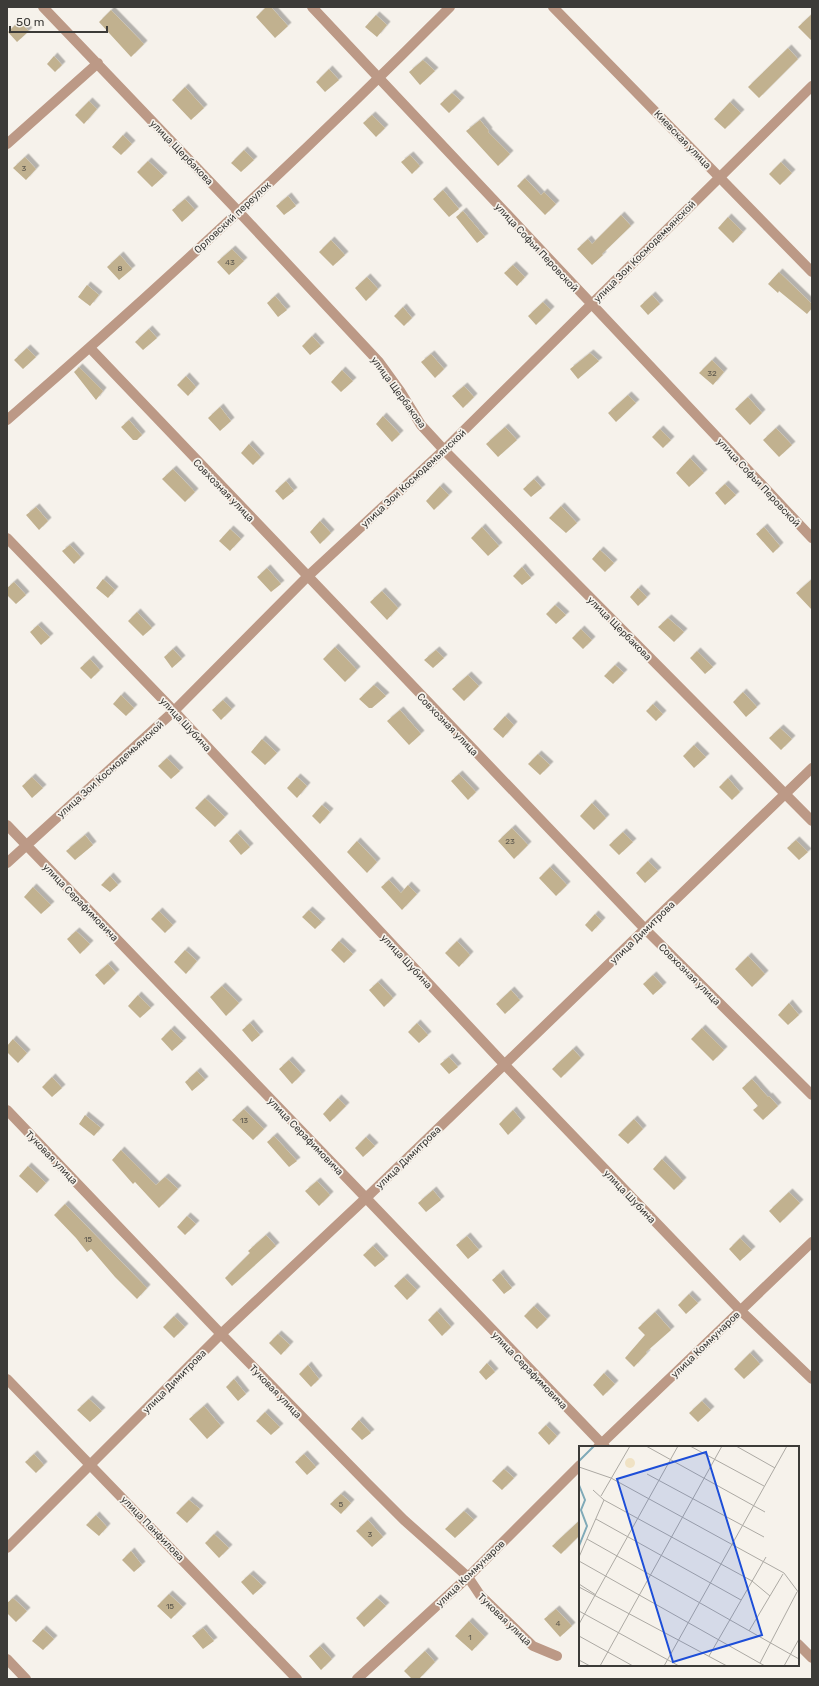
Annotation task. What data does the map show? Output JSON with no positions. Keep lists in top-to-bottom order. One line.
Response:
{"streets":{"street":["Киевская улица","улица Щербакова","Орловский переулок","улица Софьи Перовской","улица Зои Космодемьянской","Совхозная улица","улица Шубина","улица Серафимовича","улица Димитрова","Туковая улица","улица Коммунаров","улица Панфилова"]},"crossings":[["Киевская улица","улица Зои Космодемьянской"],["улица Щербакова","Орловский переулок"],["улица Щербакова","улица Зои Космодемьянской"],["улица Щербакова","улица Димитрова"],["Орловский переулок","улица Софьи Перовской"],["Орловский переулок","Совхозная улица"],["улица Софьи Перовской","улица Зои Космодемьянской"],["улица Зои Космодемьянской","Совхозная улица"],["улица Зои Космодемьянской","улица Шубина"],["улица Зои Космодемьянской","улица Серафимовича"],["Совхозная улица","улица Димитрова"],["улица Шубина","улица Димитрова"],["улица Шубина","улица Коммунаров"],["улица Серафимовича","улица Димитрова"],["улица Серафимовича","улица Коммунаров"],["улица Димитрова","Туковая улица"],["улица Димитрова","улица Панфилова"],["Туковая улица","улица Коммунаров"]],"house_numbers":["3","43","8","32","23","13","15","5","3","15","4","1"],"scale_bar":"50 m"}
